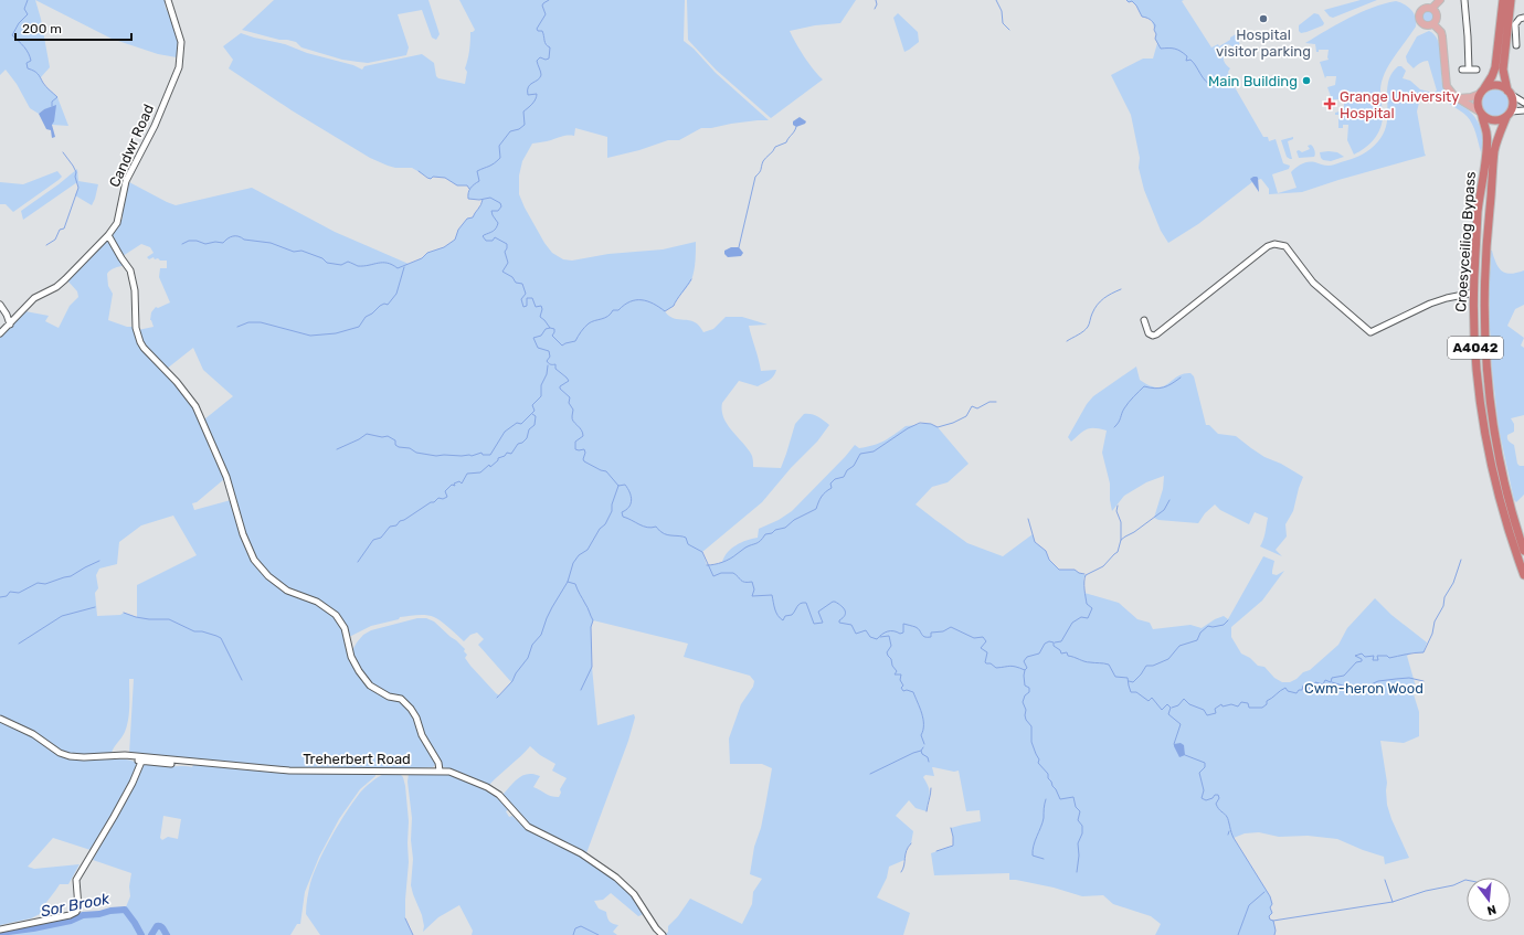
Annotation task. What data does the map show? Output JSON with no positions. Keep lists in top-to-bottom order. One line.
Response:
{"streets":{"highway":["Croesyceiliog Bypass","A4042"],"street":["Candwr Road","Treherbert Road"]},"water":["Sor Brook"],"parks":["Cwm-heron Wood"],"places":{"other":["Hospital visitor parking","Main Building"],"health":["Grange University Hospital"]},"scale_bar":"200 m","north":"bottom"}
